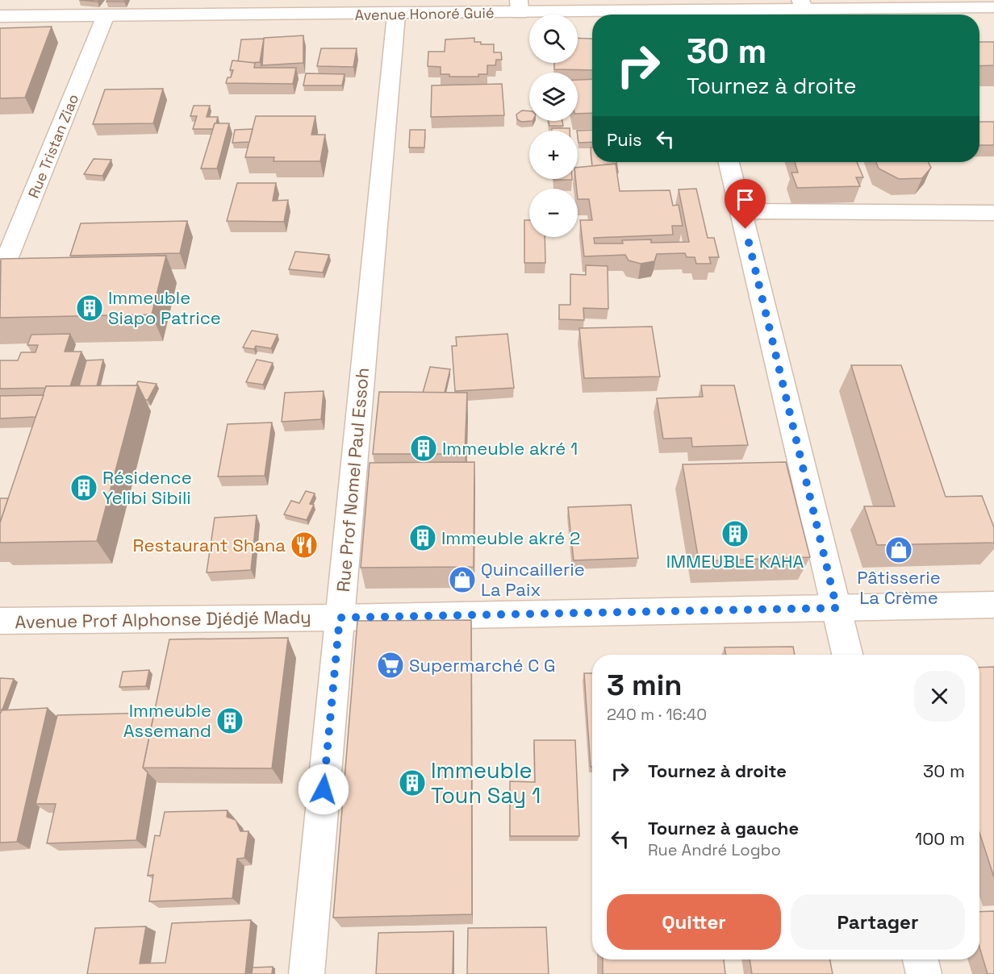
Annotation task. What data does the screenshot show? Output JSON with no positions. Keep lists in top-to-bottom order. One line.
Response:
{"streets":{"street":["Avenue Honoré Guié","Rue Tristan Ziao","Rue Prof Nomel Paul Essoh","Avenue Prof Alphonse Djédjé Mady"]},"crossings":[["Avenue Honoré Guié","Rue Tristan Ziao"],["Avenue Honoré Guié","Rue Prof Nomel Paul Essoh"],["Rue Prof Nomel Paul Essoh","Avenue Prof Alphonse Djédjé Mady"]],"places":{"building":["Immeuble Siapo Patrice","Immeuble akré 1","Résidence Yelibi Sibili","IMMEUBLE KAHA","Immeuble akré 2","Immeuble Assemand","Immeuble Toun Say 1"],"restaurant":["Restaurant Shana"],"shop":["Pâtisserie La Crème","Quincaillerie La Paix"],"supermarket":["Supermarché C G"]},"page":{"map_buttons":["+","−"],"turn":["30 m","Tournez à droite"],"then":"Puis","heading":["3 min","240 m · 16:40"],"list":[{"name":"Tournez à droite","value":"30 m"},{"name":"Tournez à gauche","note":"Rue André Logbo","value":"100 m"}],"buttons":["Quitter","Partager"]}}
